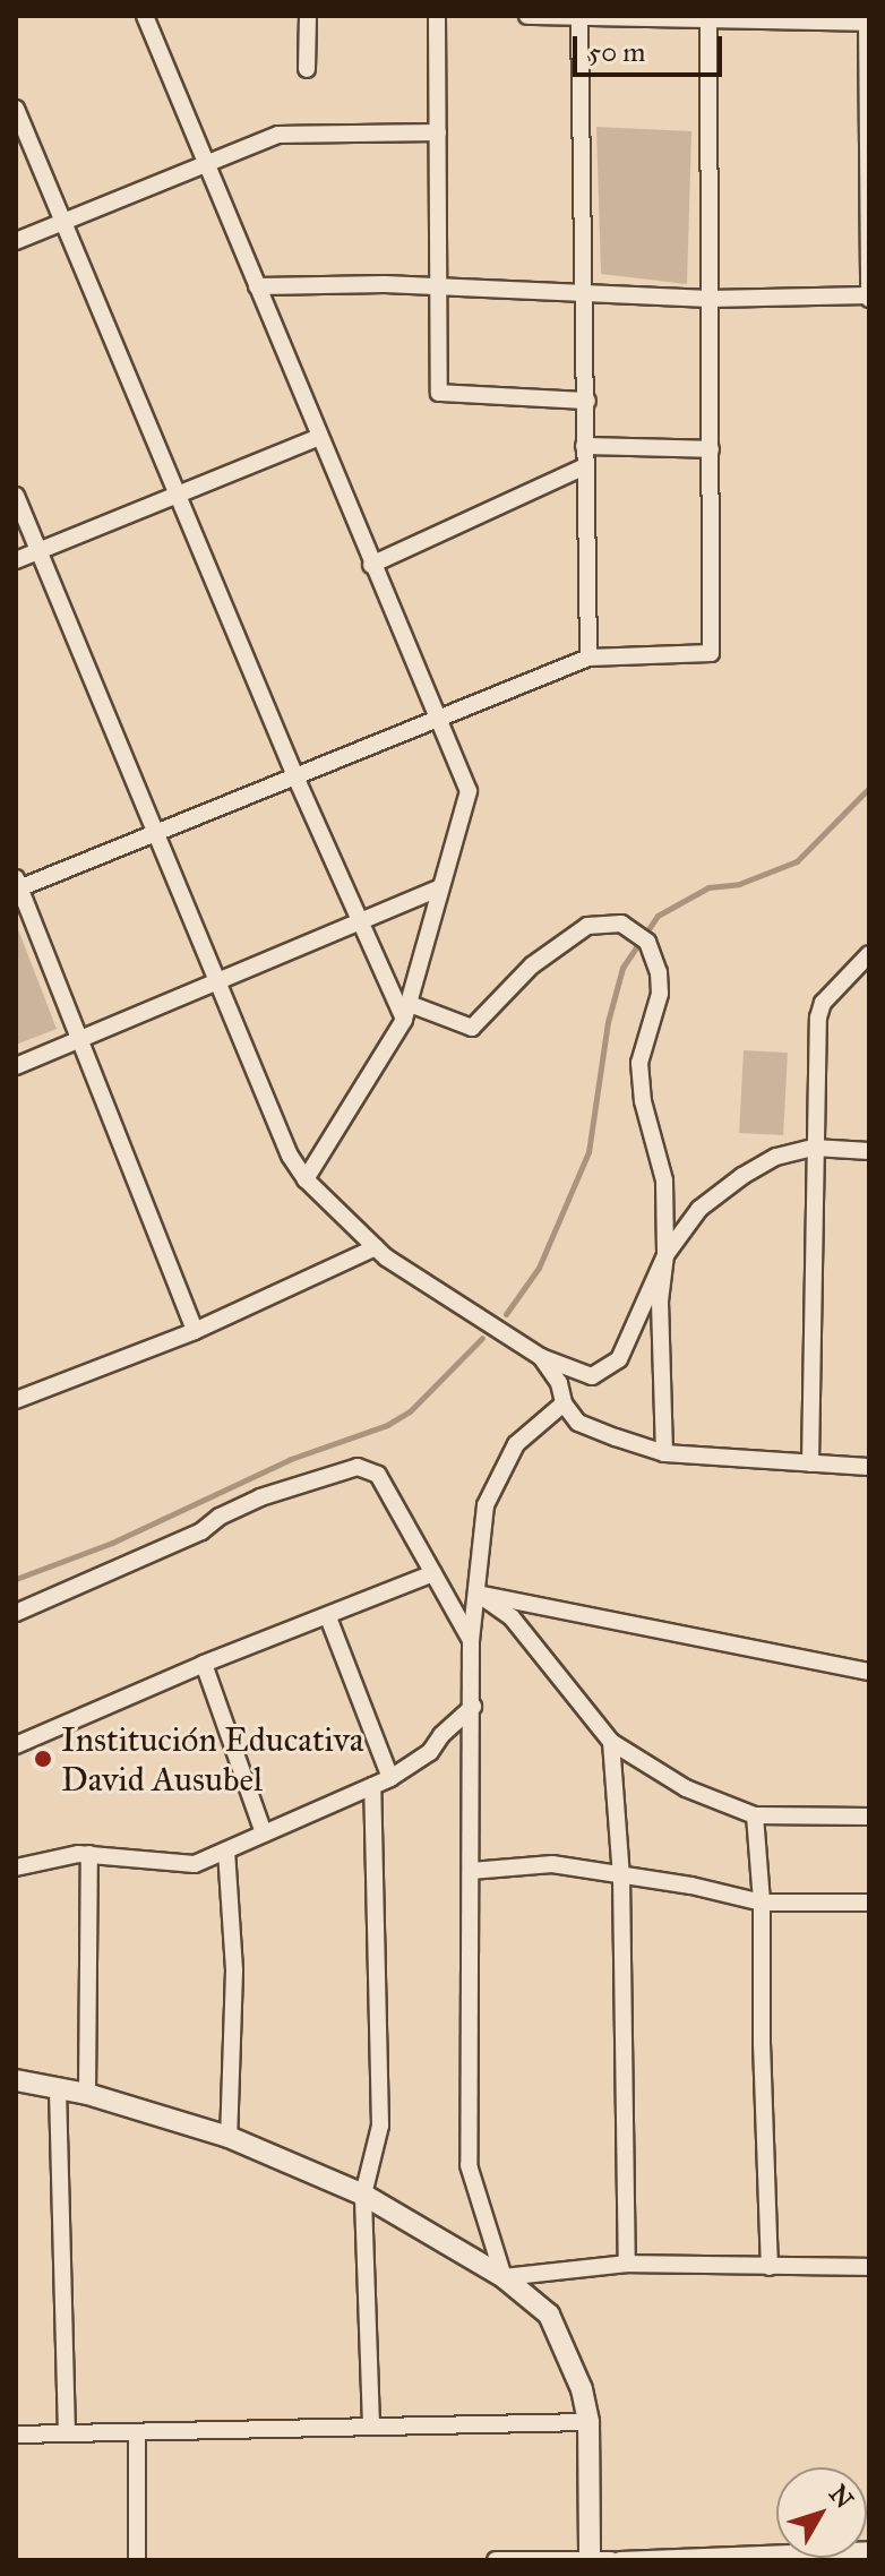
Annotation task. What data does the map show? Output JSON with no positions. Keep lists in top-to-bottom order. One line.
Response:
{"places":["Institución Educativa David Ausubel"],"scale_bar":"50 m","north":"top right"}
